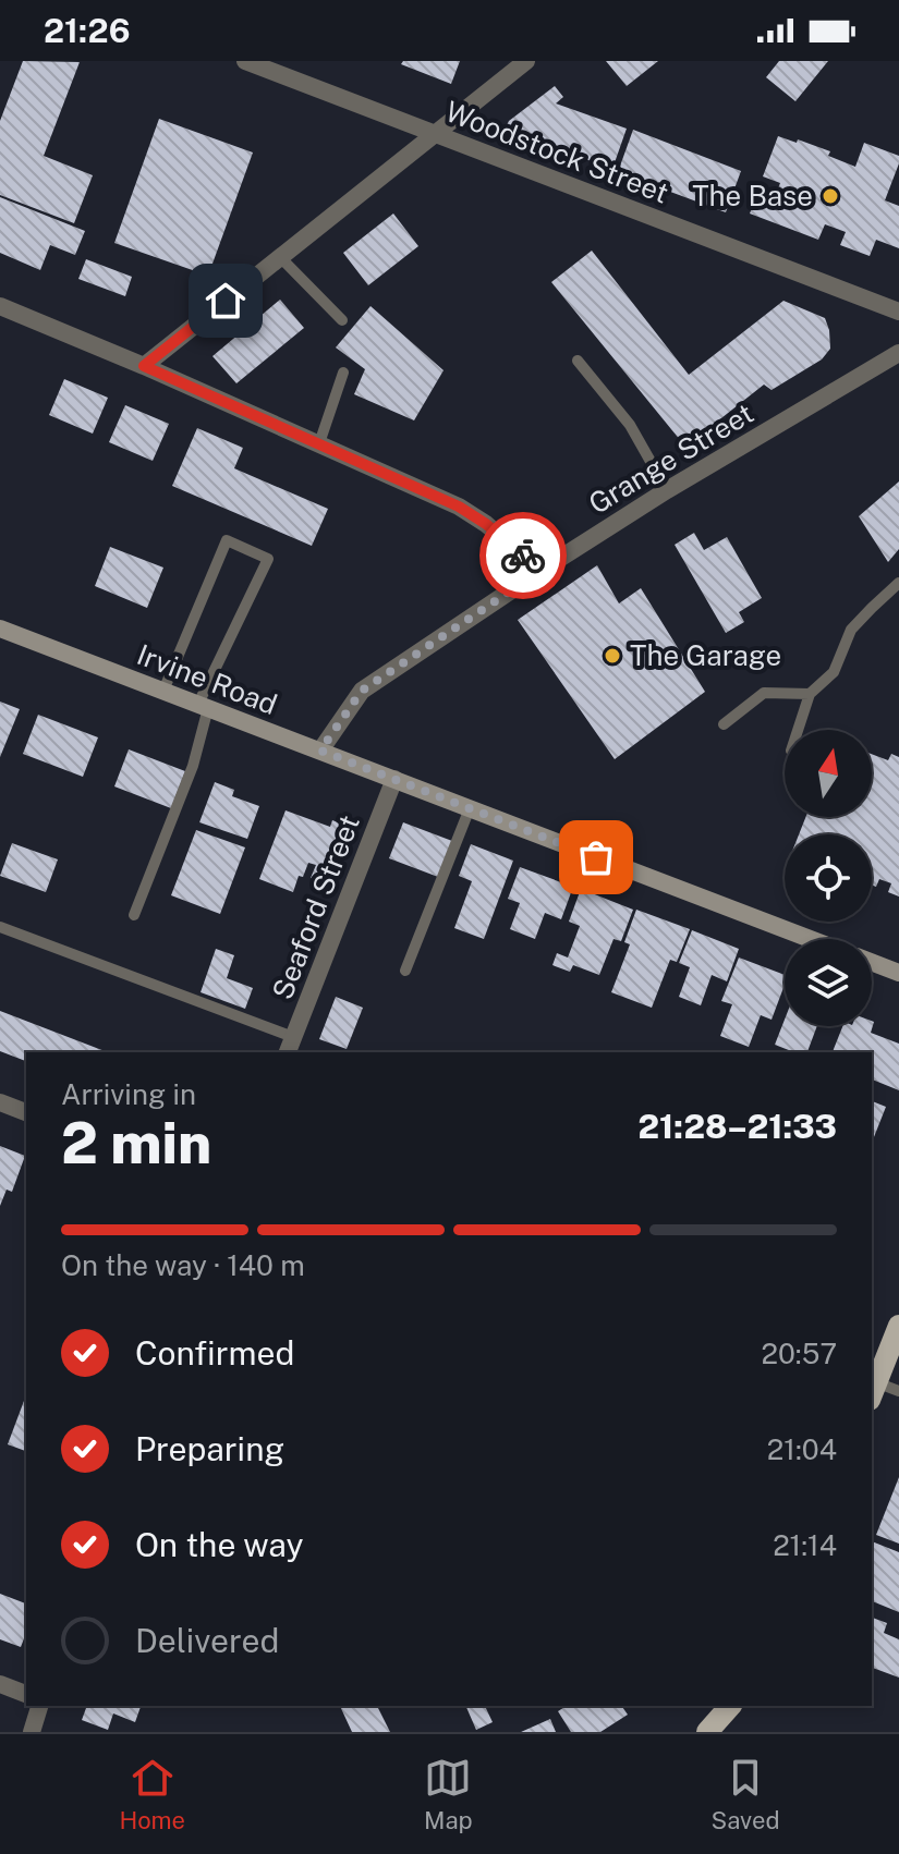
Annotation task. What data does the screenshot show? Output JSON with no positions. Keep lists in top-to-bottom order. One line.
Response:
{"streets":{"main road":["Irvine Road"],"street":["Woodstock Street","Grange Street","Seaford Street"]},"crossings":[["Grange Street","Irvine Road"],["Irvine Road","Seaford Street"]],"places":["The Base","The Garage"],"north":"top","page":{"status":"21:26","heading":["2 min","Arriving in","21:28–21:33"],"bar":"On the way · 140 m","list":[["Confirmed","20:57"],["Preparing","21:04"],["On the way","21:14"],"Delivered"],"tabs":["Home","Map","Saved"]}}
